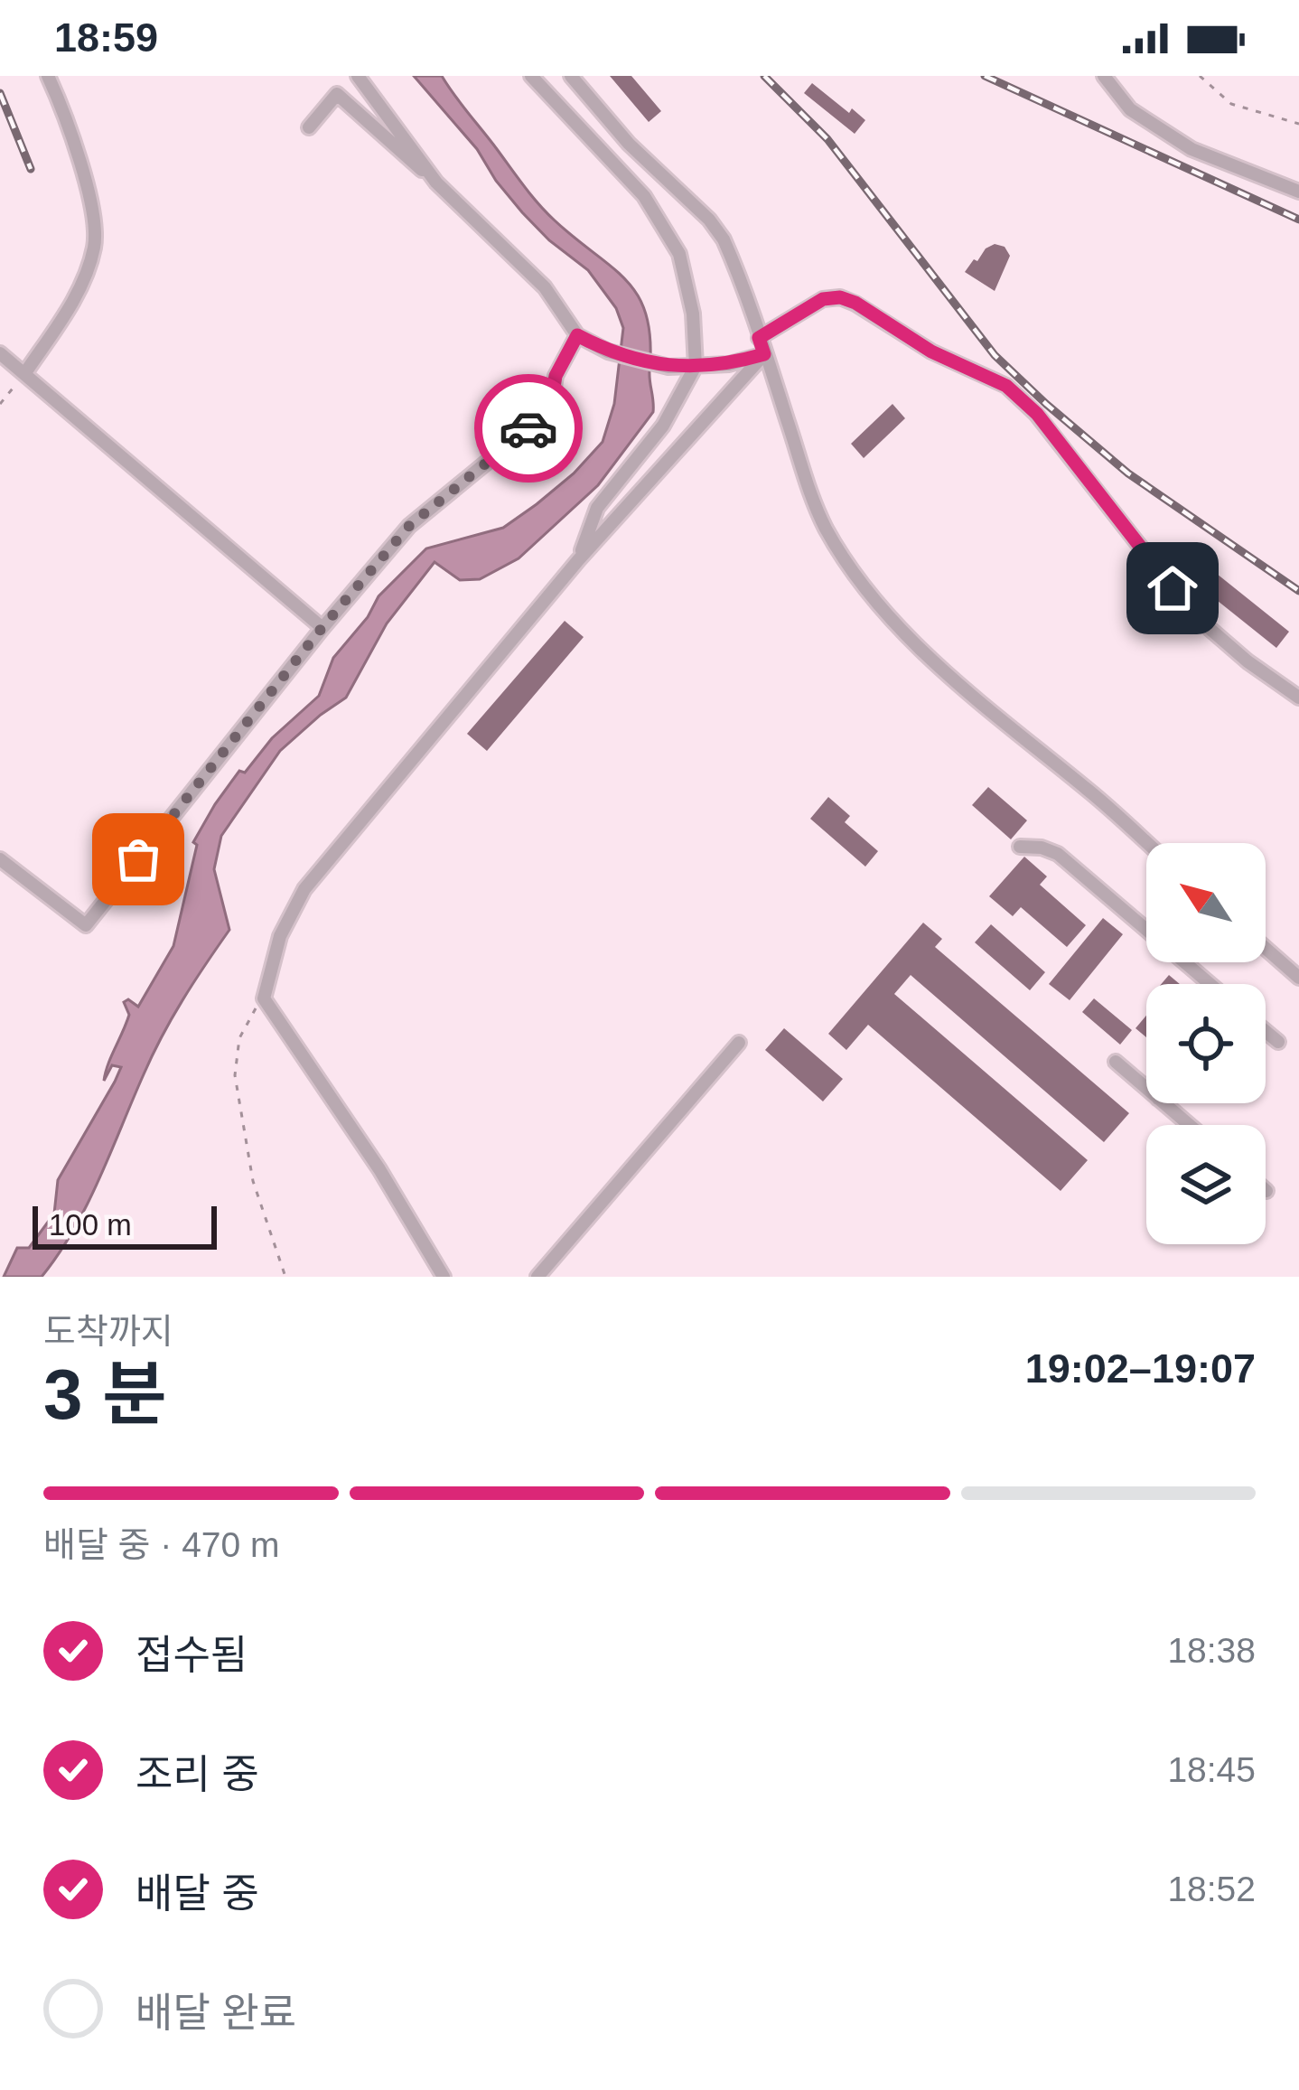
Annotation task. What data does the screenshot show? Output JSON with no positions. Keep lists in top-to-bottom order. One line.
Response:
{"scale_bar":"100 m","north":"top left","page":{"status":"18:59","scale":"100 m","heading":["3 분","도착까지","19:02–19:07"],"bar":"배달 중 · 470 m","list":[["접수됨","18:38"],["조리 중","18:45"],["배달 중","18:52"],"배달 완료"]}}
